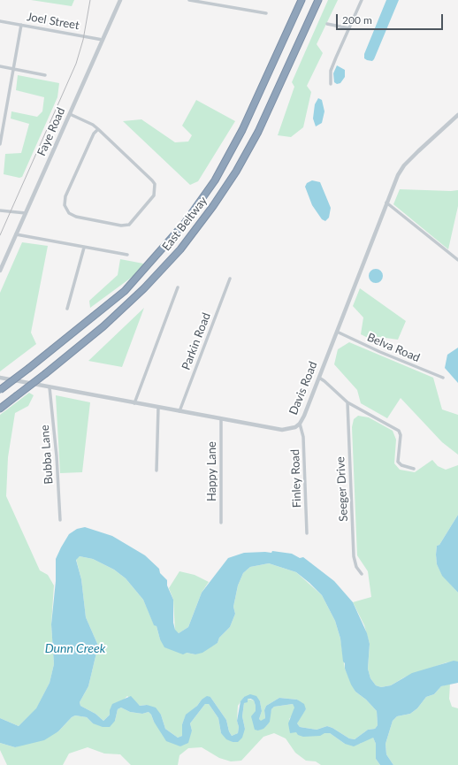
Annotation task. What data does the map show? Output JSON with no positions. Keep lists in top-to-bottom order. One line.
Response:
{"streets":{"highway":["East Beltway"],"street":["Joel Street","Faye Road","Parkin Road","Belva Road","Davis Road","Bubba Lane","Happy Lane","Finley Road","Seeger Drive"]},"crossings":[["Joel Street","Faye Road"],["Parkin Road","Davis Road"],["Belva Road","Davis Road"],["Davis Road","Bubba Lane"],["Davis Road","Happy Lane"],["Davis Road","Finley Road"]],"water":["Dunn Creek"],"scale_bar":"200 m"}
